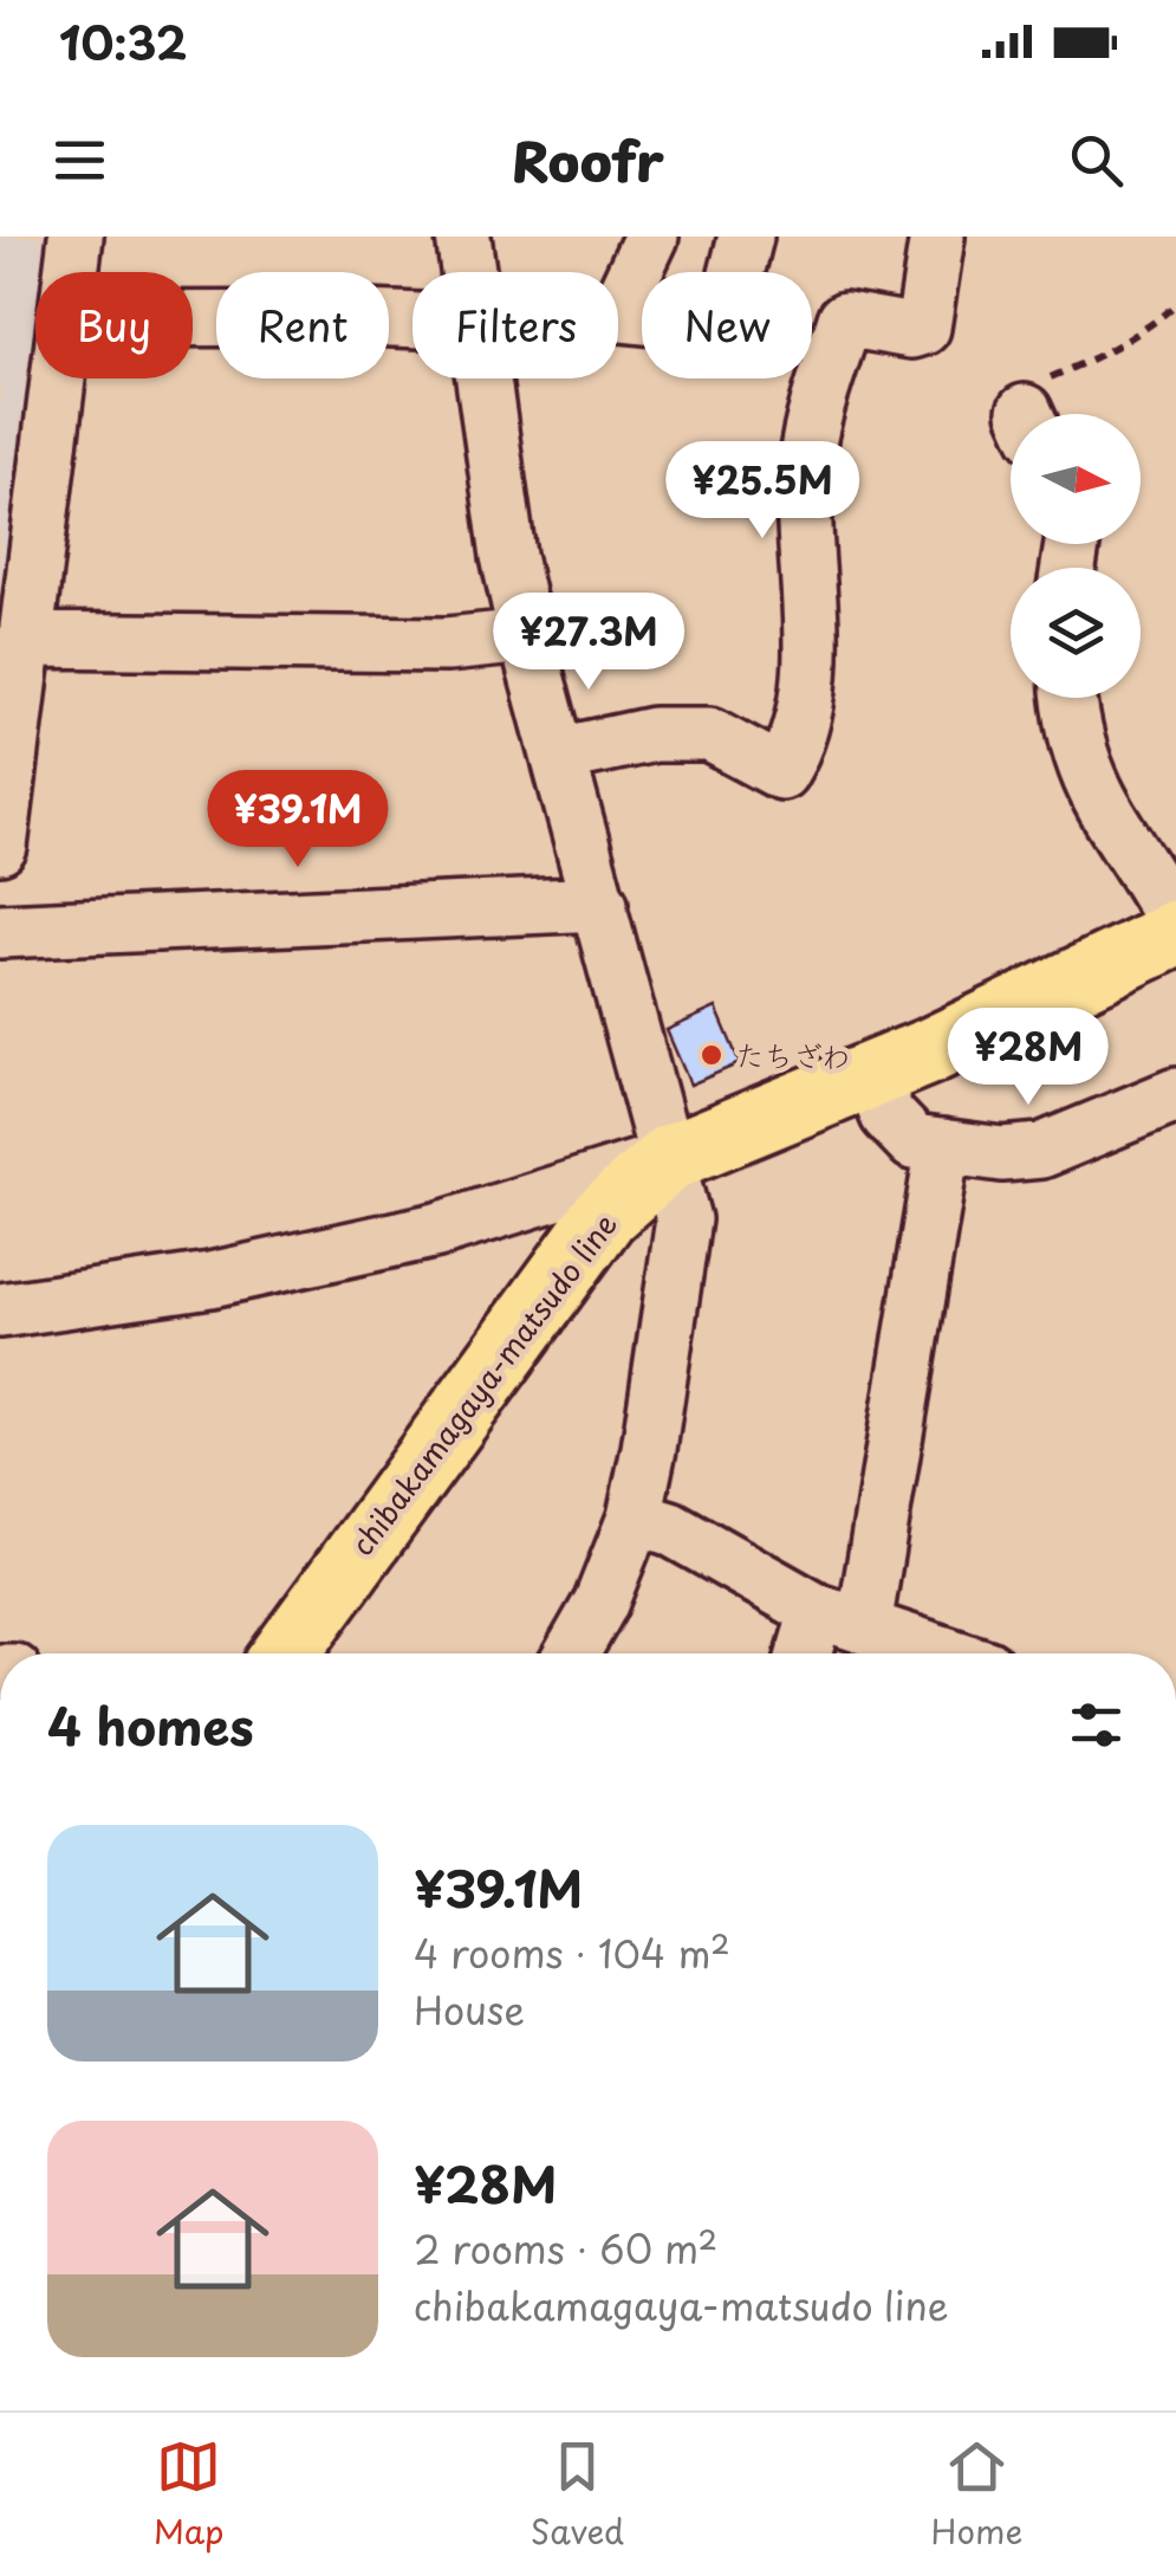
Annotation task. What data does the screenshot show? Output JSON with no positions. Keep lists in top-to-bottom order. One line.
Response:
{"streets":{"main road":["chibakamagaya-matsudo line"]},"places":["たちざわ"],"north":"right","page":{"status":"10:32","header":"Roofr","chip":["Buy","Rent","Filters","New"],"price":["¥25.5M","¥27.3M","¥39.1M","¥28M"],"heading":"4 homes","list":[{"name":"¥39.1M","note":"4 rooms · 104 m² · House"},{"name":"¥28M","note":"2 rooms · 60 m² · chibakamagaya-matsudo line"}],"tabs":["Map","Saved","Home"]}}
